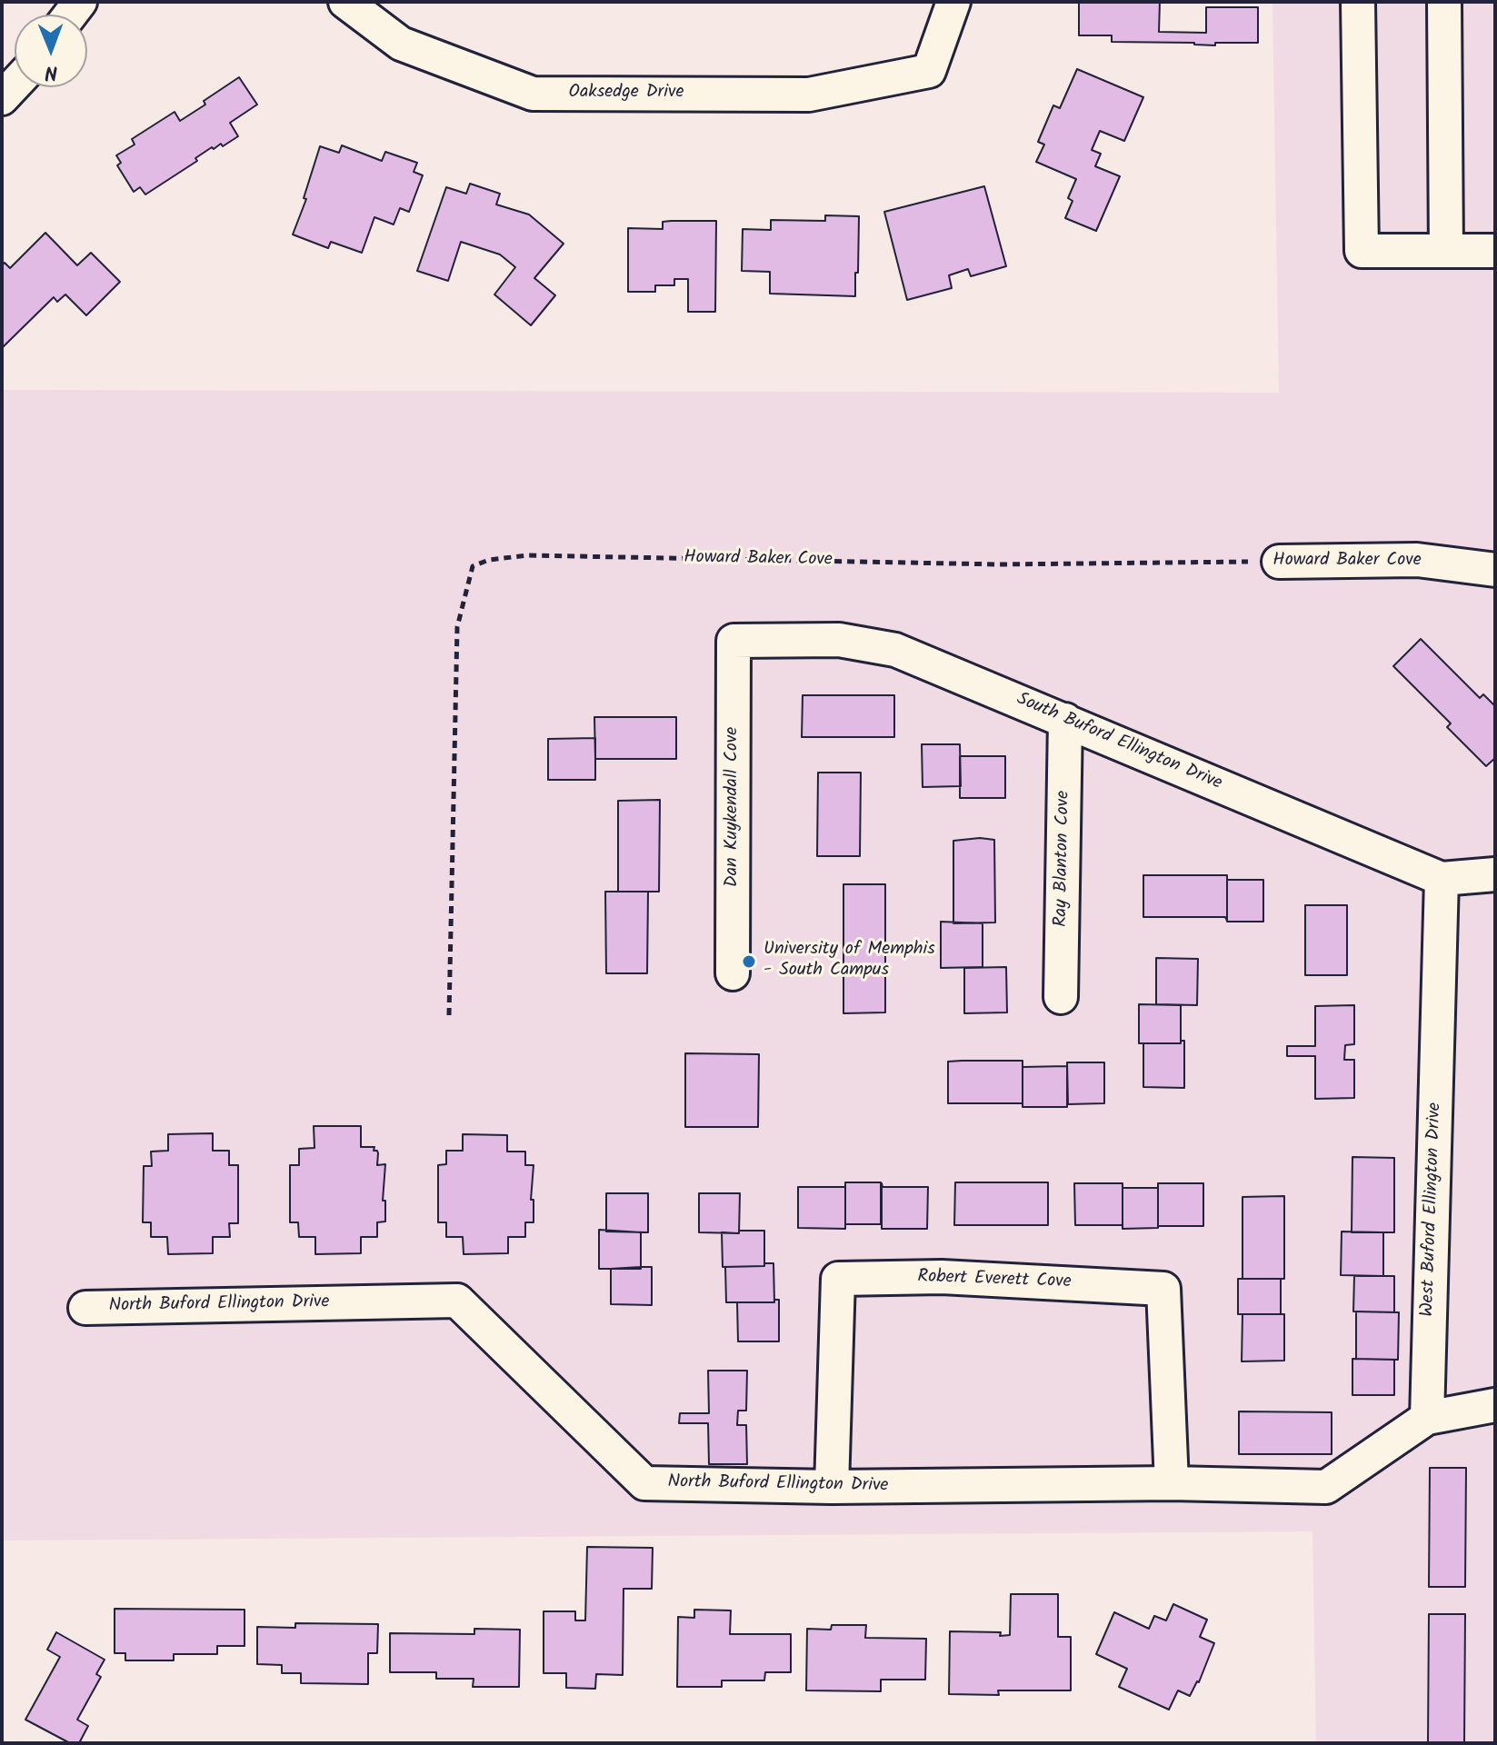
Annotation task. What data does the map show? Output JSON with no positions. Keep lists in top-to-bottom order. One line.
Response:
{"streets":{"street":["Oaksedge Drive","Howard Baker Cove","South Buford Ellington Drive","Dan Kuykendall Cove","Ray Blanton Cove","West Buford Ellington Drive","Robert Everett Cove","North Buford Ellington Drive"]},"crossings":[["South Buford Ellington Drive","Dan Kuykendall Cove"],["South Buford Ellington Drive","Ray Blanton Cove"],["South Buford Ellington Drive","West Buford Ellington Drive"],["West Buford Ellington Drive","North Buford Ellington Drive"],["Robert Everett Cove","North Buford Ellington Drive"]],"places":["University of Memphis - South Campus"],"north":"bottom"}
